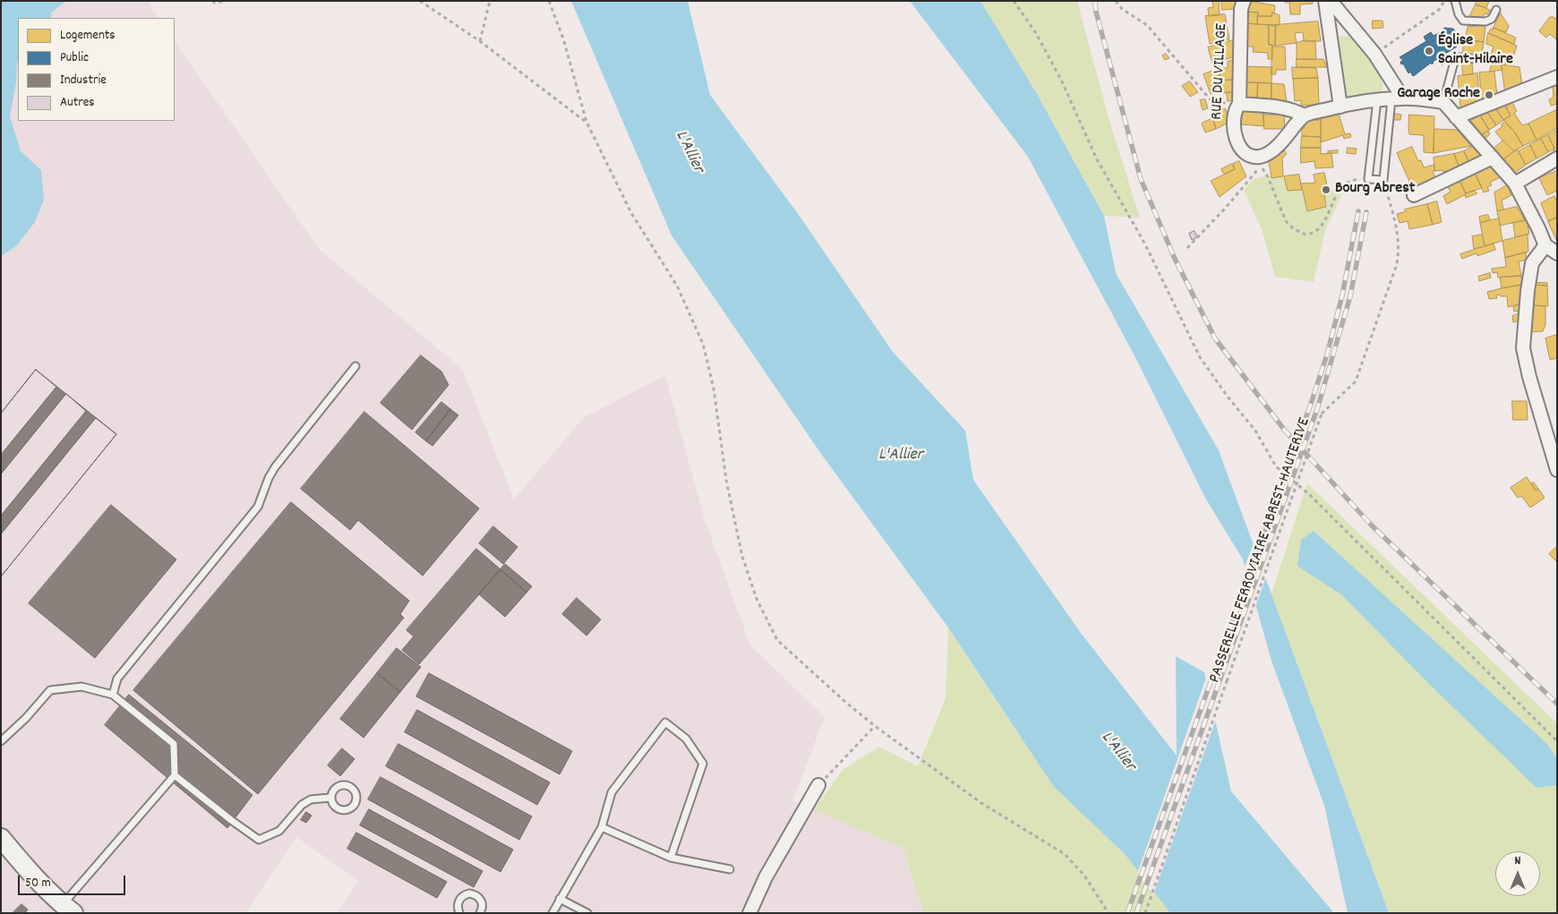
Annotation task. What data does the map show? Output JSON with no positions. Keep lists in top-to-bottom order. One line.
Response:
{"streets":{"street":["RUE DU VILLAGE"],"path":["PASSERELLE FERROVIAIRE ABREST-HAUTERIVE"]},"water":["L'Allier"],"places":["Église Saint-Hilaire","Garage Roche","Bourg Abrest"],"legend":["Logements","Public","Industrie","Autres"],"scale_bar":"50 m","north":"top"}
